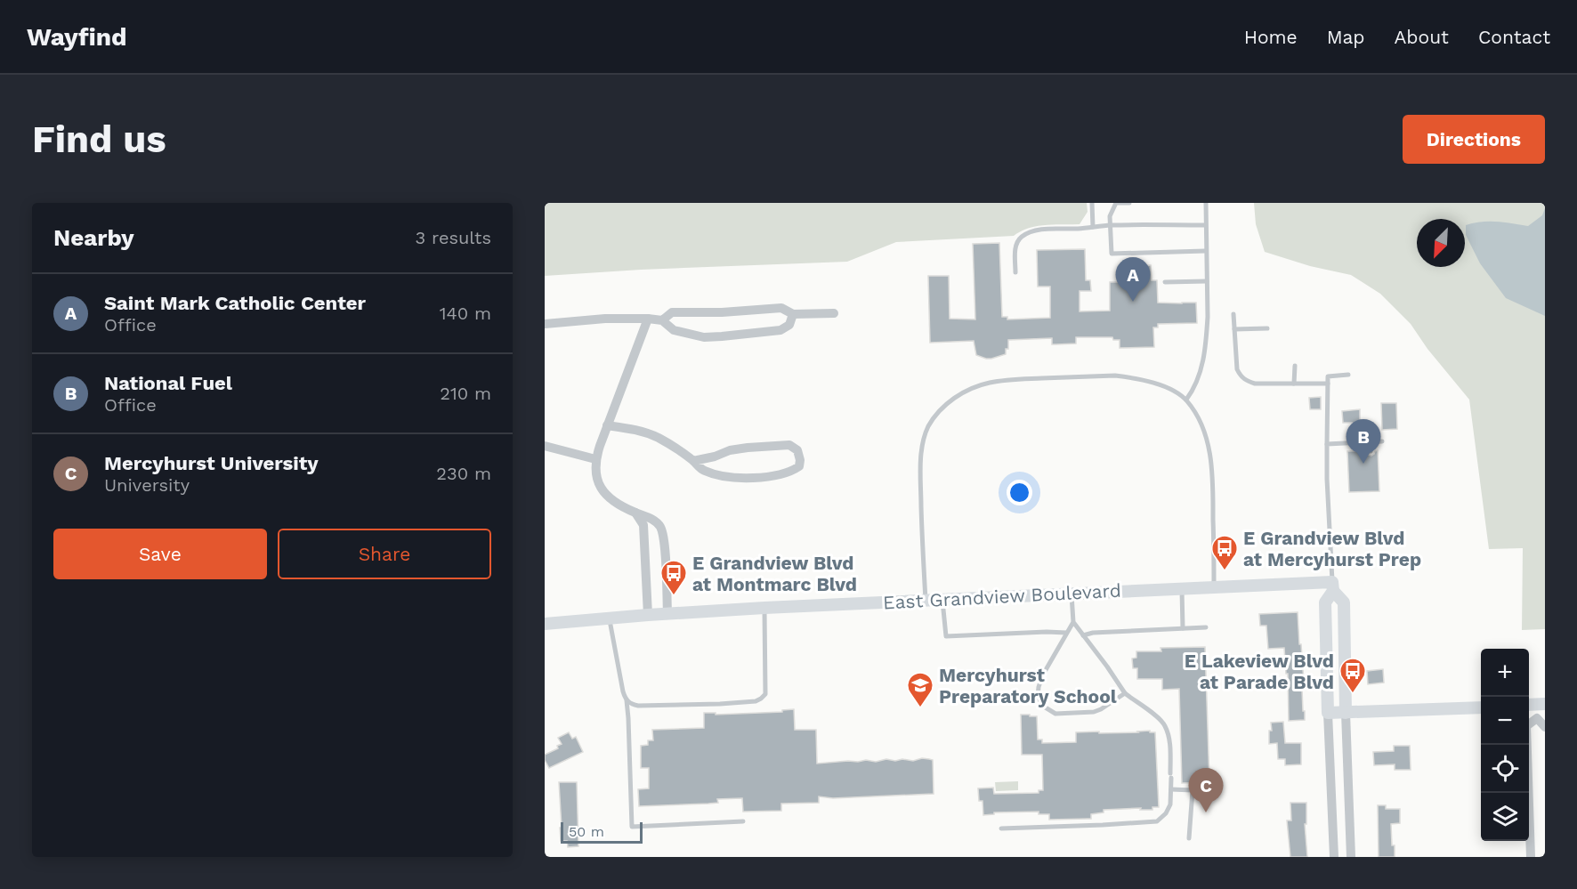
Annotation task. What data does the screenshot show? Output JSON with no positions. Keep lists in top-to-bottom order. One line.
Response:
{"streets":{"street":["East Grandview Boulevard"]},"places":{"bus stop":["E Grandview Blvd at Mercyhurst Prep","E Grandview Blvd at Montmarc Blvd","E Lakeview Blvd at Parade Blvd"],"school or university":["Mercyhurst Preparatory School"]},"scale_bar":"50 m","north":"bottom left","page":{"header":"Wayfind","nav":["Home","Map","About","Contact"],"buttons":["Directions",["Save","Share"]],"title":"Find us","heading":["Nearby","3 results"],"pins":["A","B","C"],"list":[{"mark":"A","name":"Saint Mark Catholic Center","note":"Office","value":"140 m"},{"mark":"B","name":"National Fuel","note":"Office","value":"210 m"},{"mark":"C","name":"Mercyhurst University","note":"University","value":"230 m"}],"map_buttons":["+","−"],"scale":"50 m"}}
